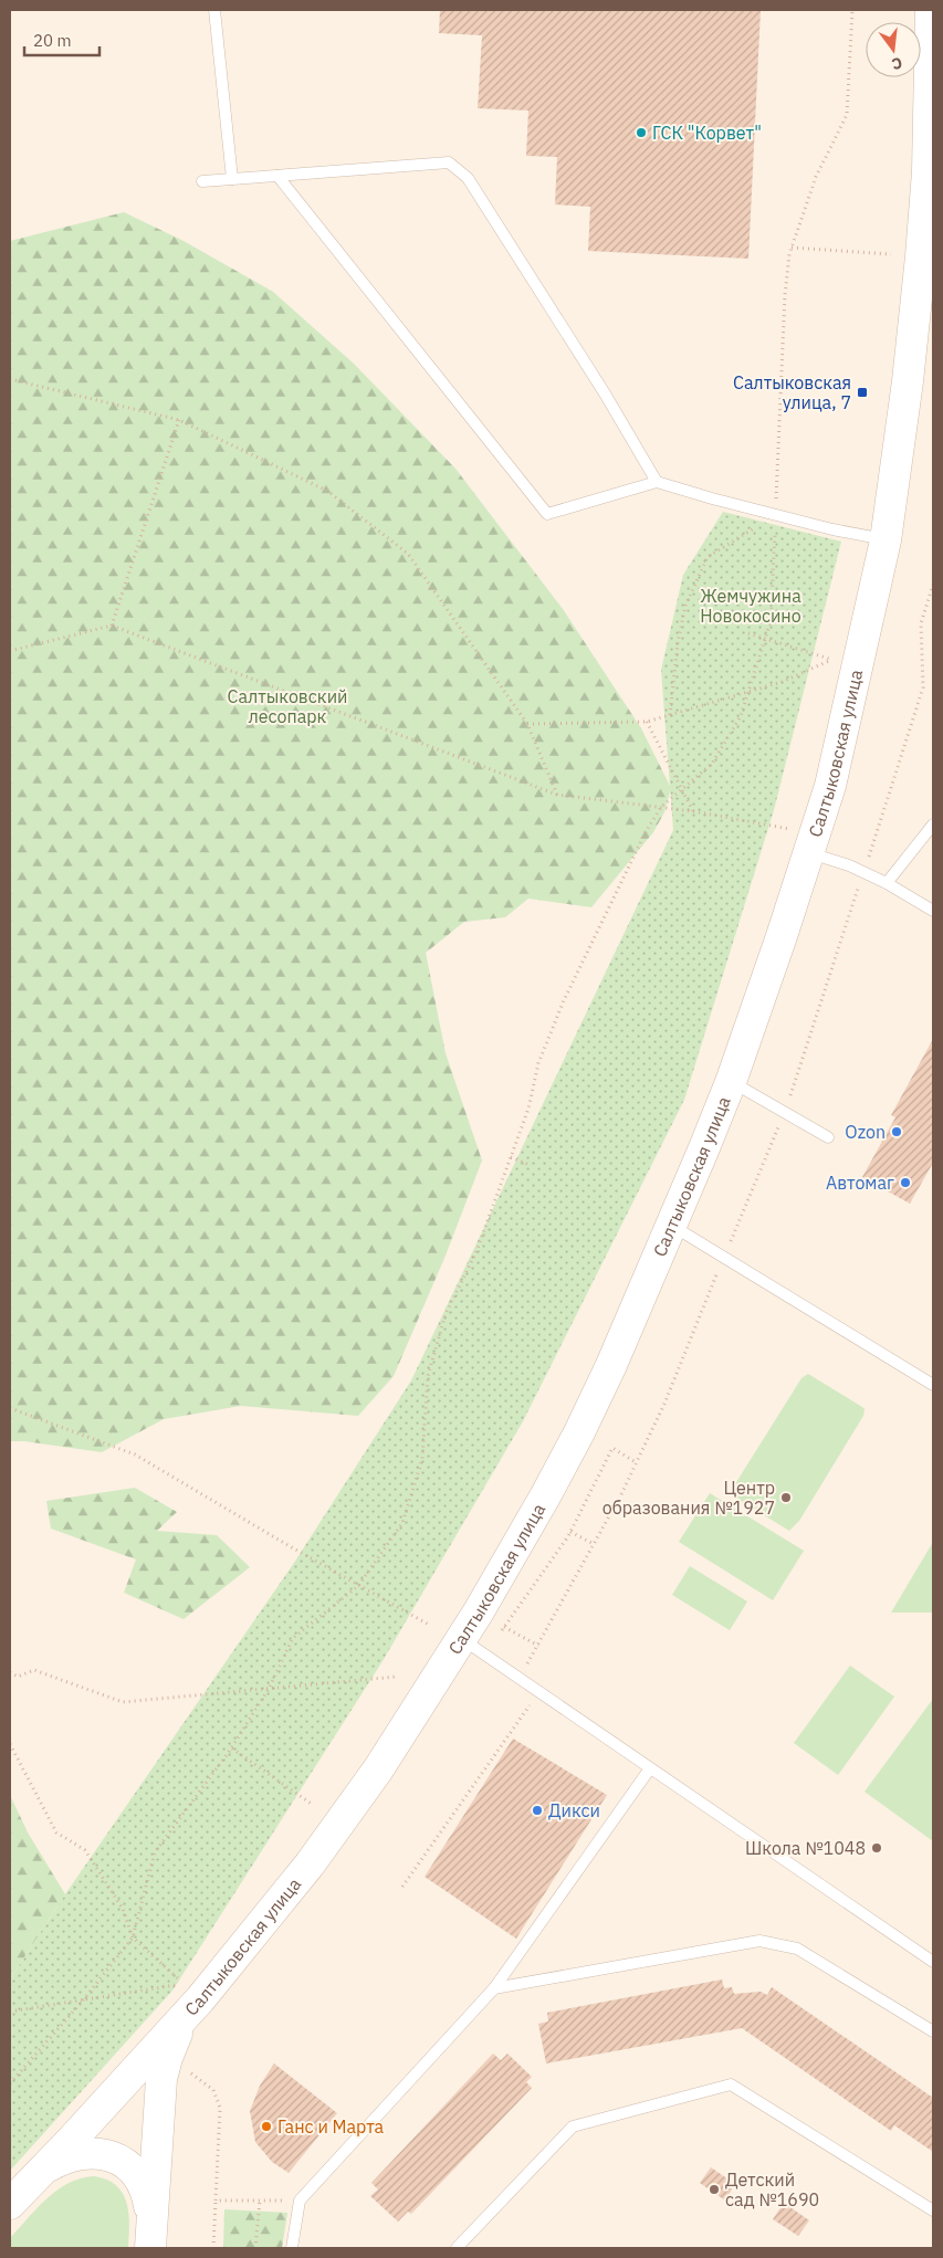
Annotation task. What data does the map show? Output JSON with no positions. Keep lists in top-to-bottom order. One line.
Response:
{"streets":{"street":["Салтыковская улица"]},"parks":["Жемчужина Новокосино","Салтыковский лесопарк"],"places":{"other":["ГСК \"Корвет\"","Ozon","Автомаг","Центр образования №1927","Дикси","Школа №1048","Ганс и Марта","Детский сад №1690"],"transit":["Салтыковская улица, 7"]},"scale_bar":"20 m","north":"bottom"}
